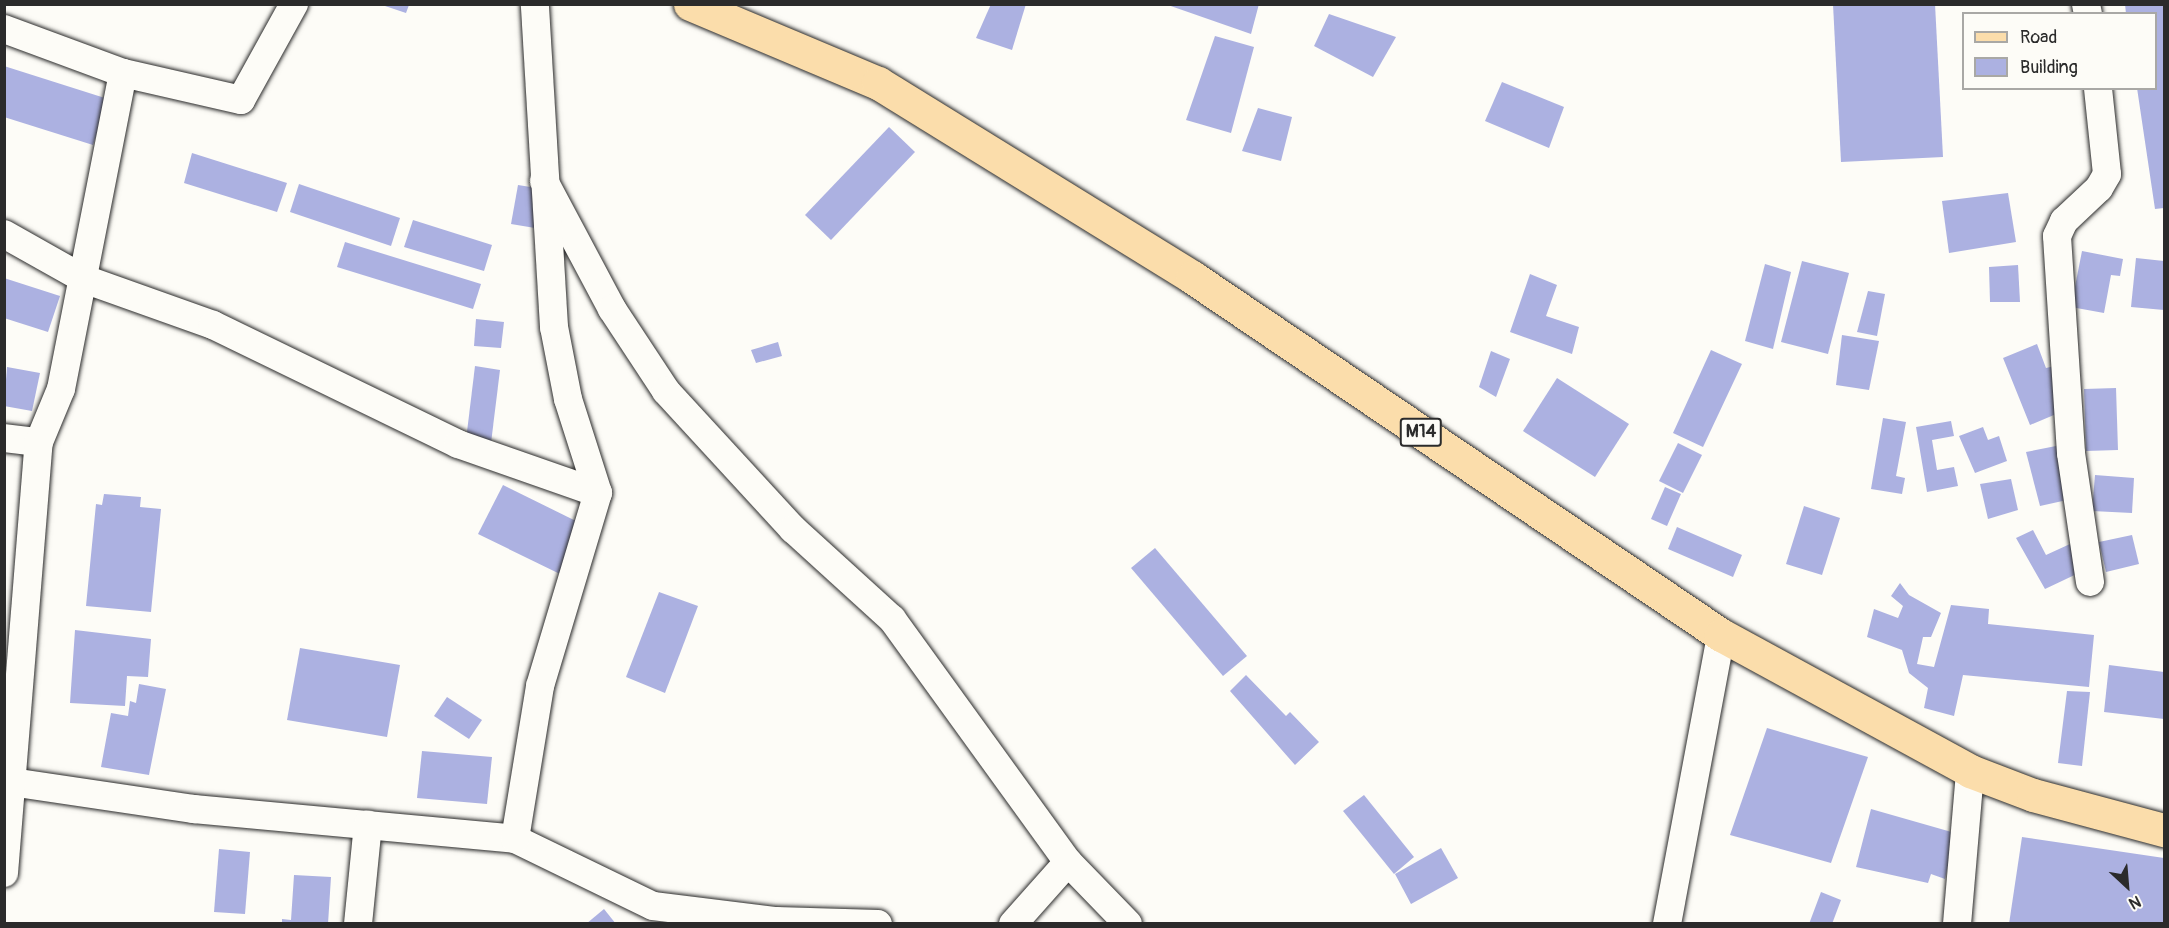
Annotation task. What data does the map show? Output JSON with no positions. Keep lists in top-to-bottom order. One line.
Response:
{"streets":{"main road":["M14"]},"legend":["Road","Building"],"north":"bottom right"}
